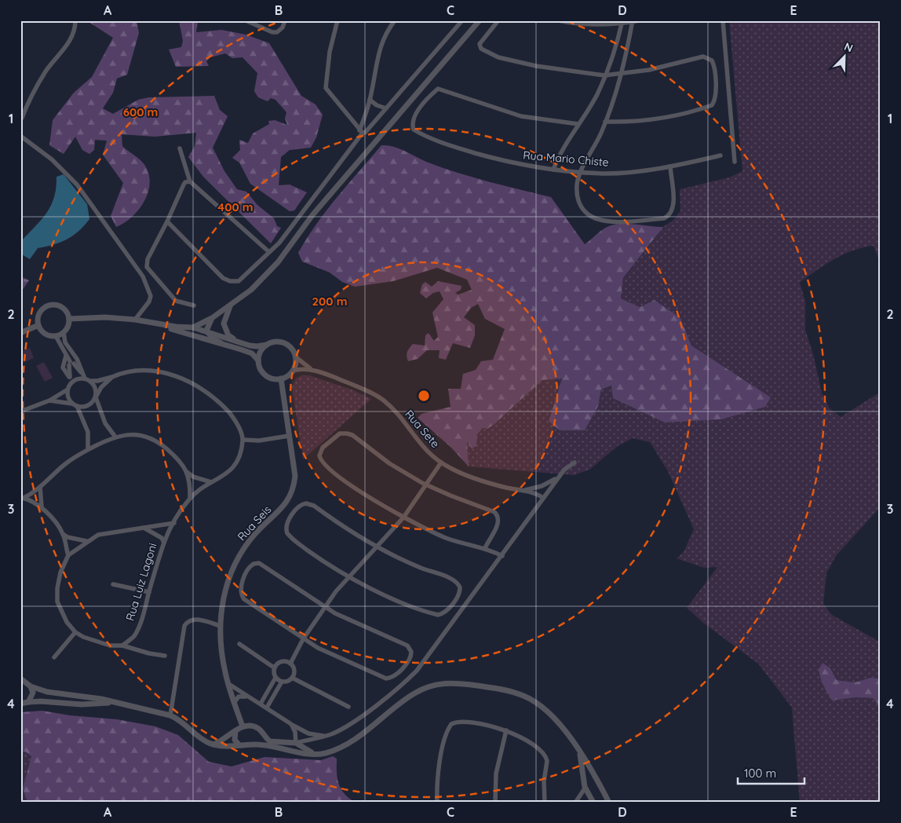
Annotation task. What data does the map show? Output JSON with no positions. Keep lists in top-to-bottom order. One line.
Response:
{"streets":{"street":["Rua Mario Chiste","Rua Sete","Rua Seis","Rua Luiz Lagoni"]},"crossings":[["Rua Sete","Rua Seis"]],"scale_bar":"100 m","north":"top right","grid":{"columns":["A","B","C","D","E"],"rows":["1","2","3","4"]},"rings":["600 m","400 m","200 m"]}
